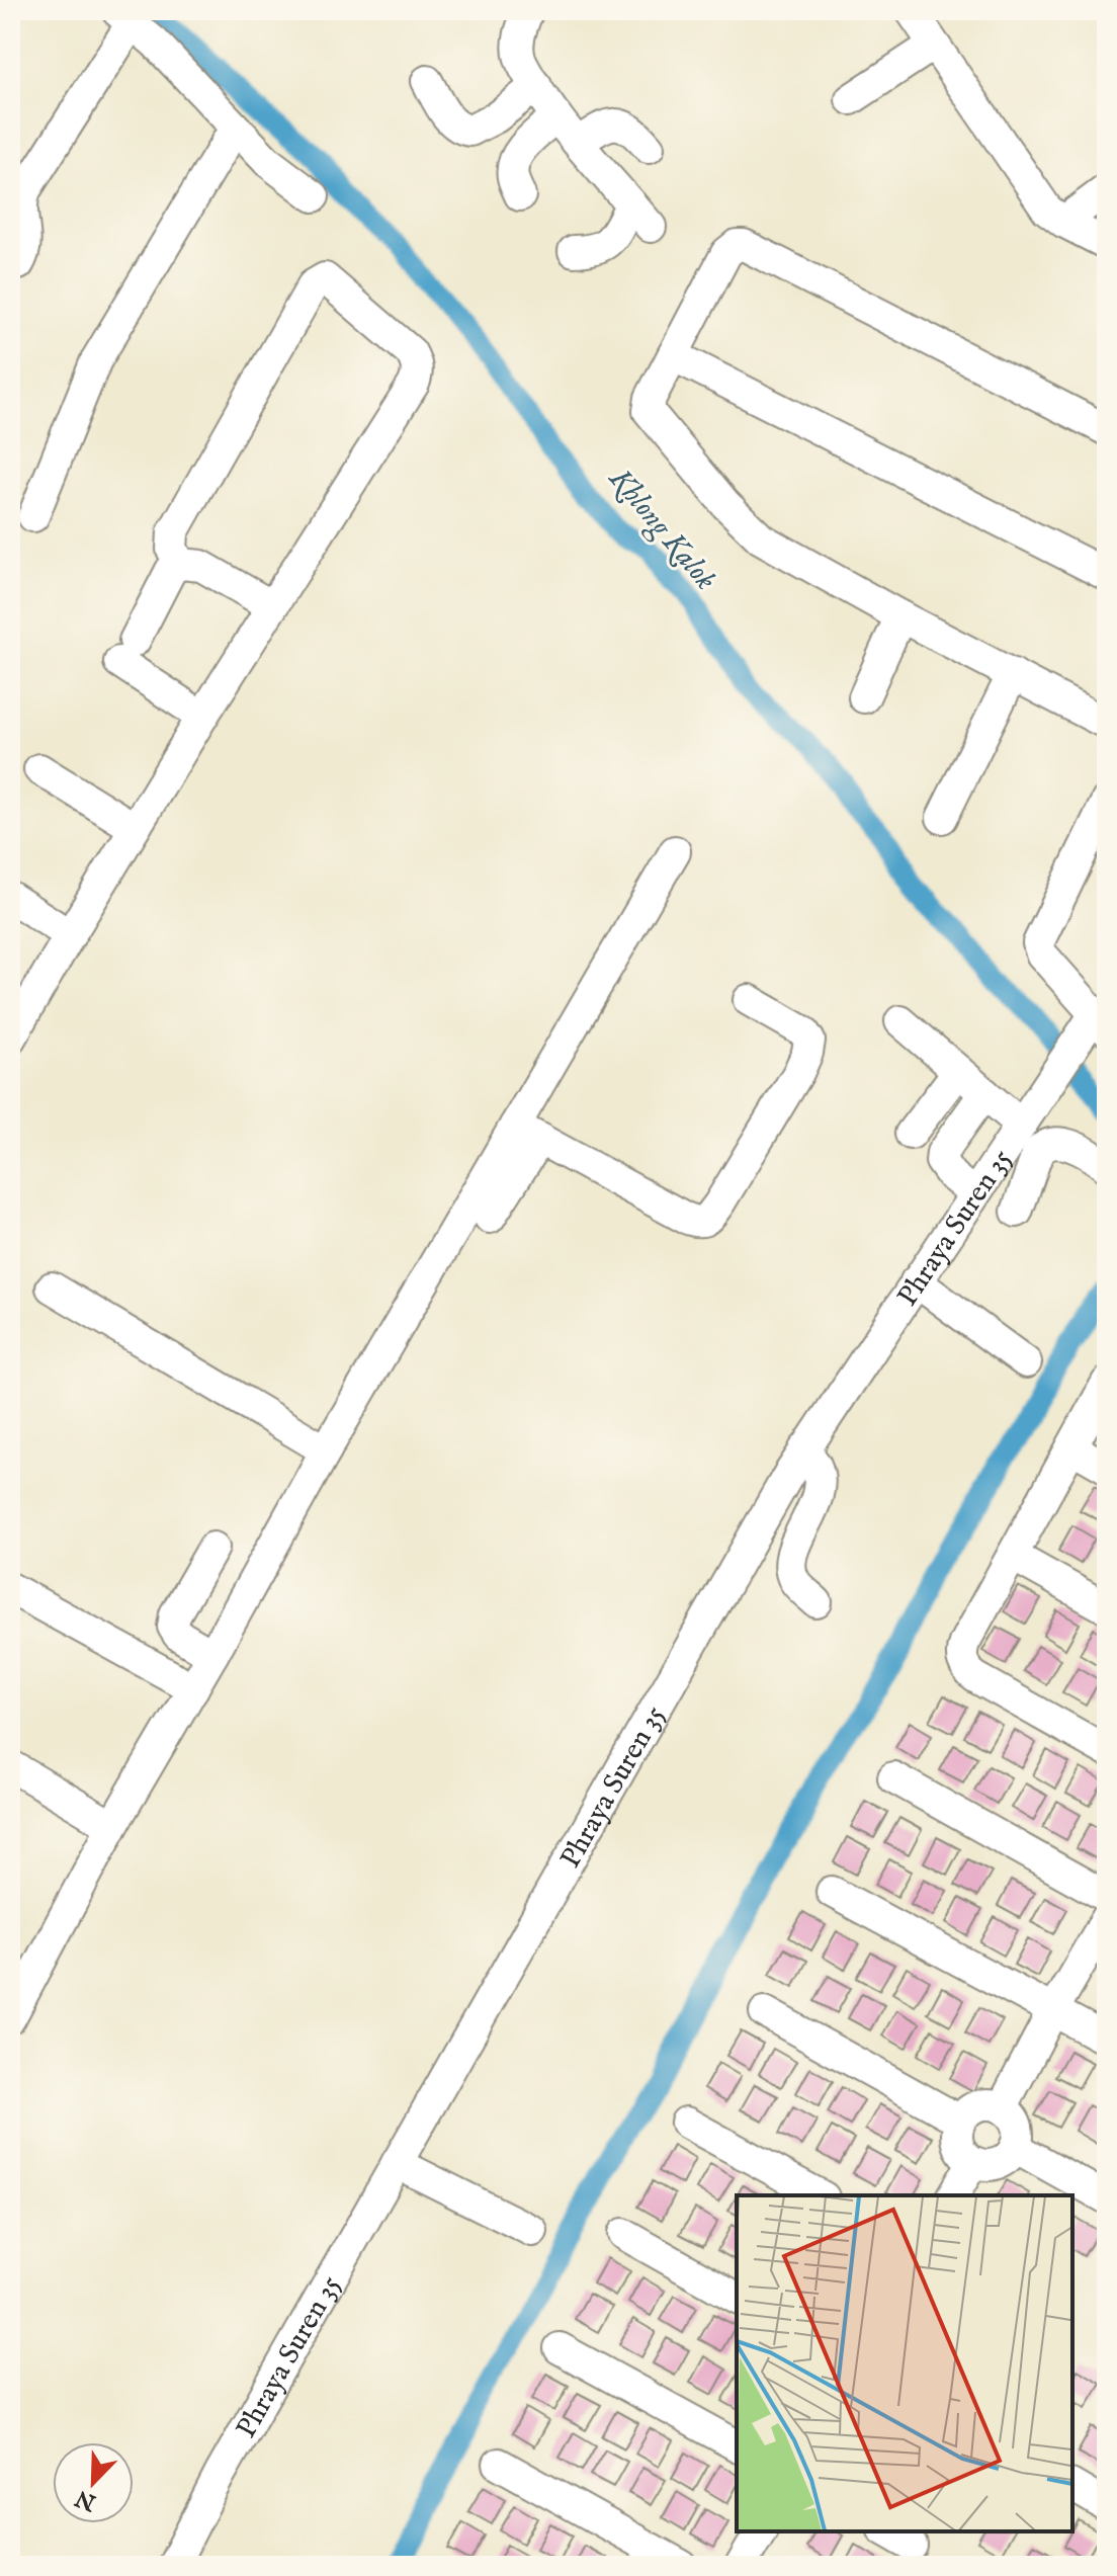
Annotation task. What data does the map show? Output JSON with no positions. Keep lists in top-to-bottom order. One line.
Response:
{"streets":{"street":["Phraya Suren 35"]},"water":["Khlong Kalok"],"north":"bottom left"}
